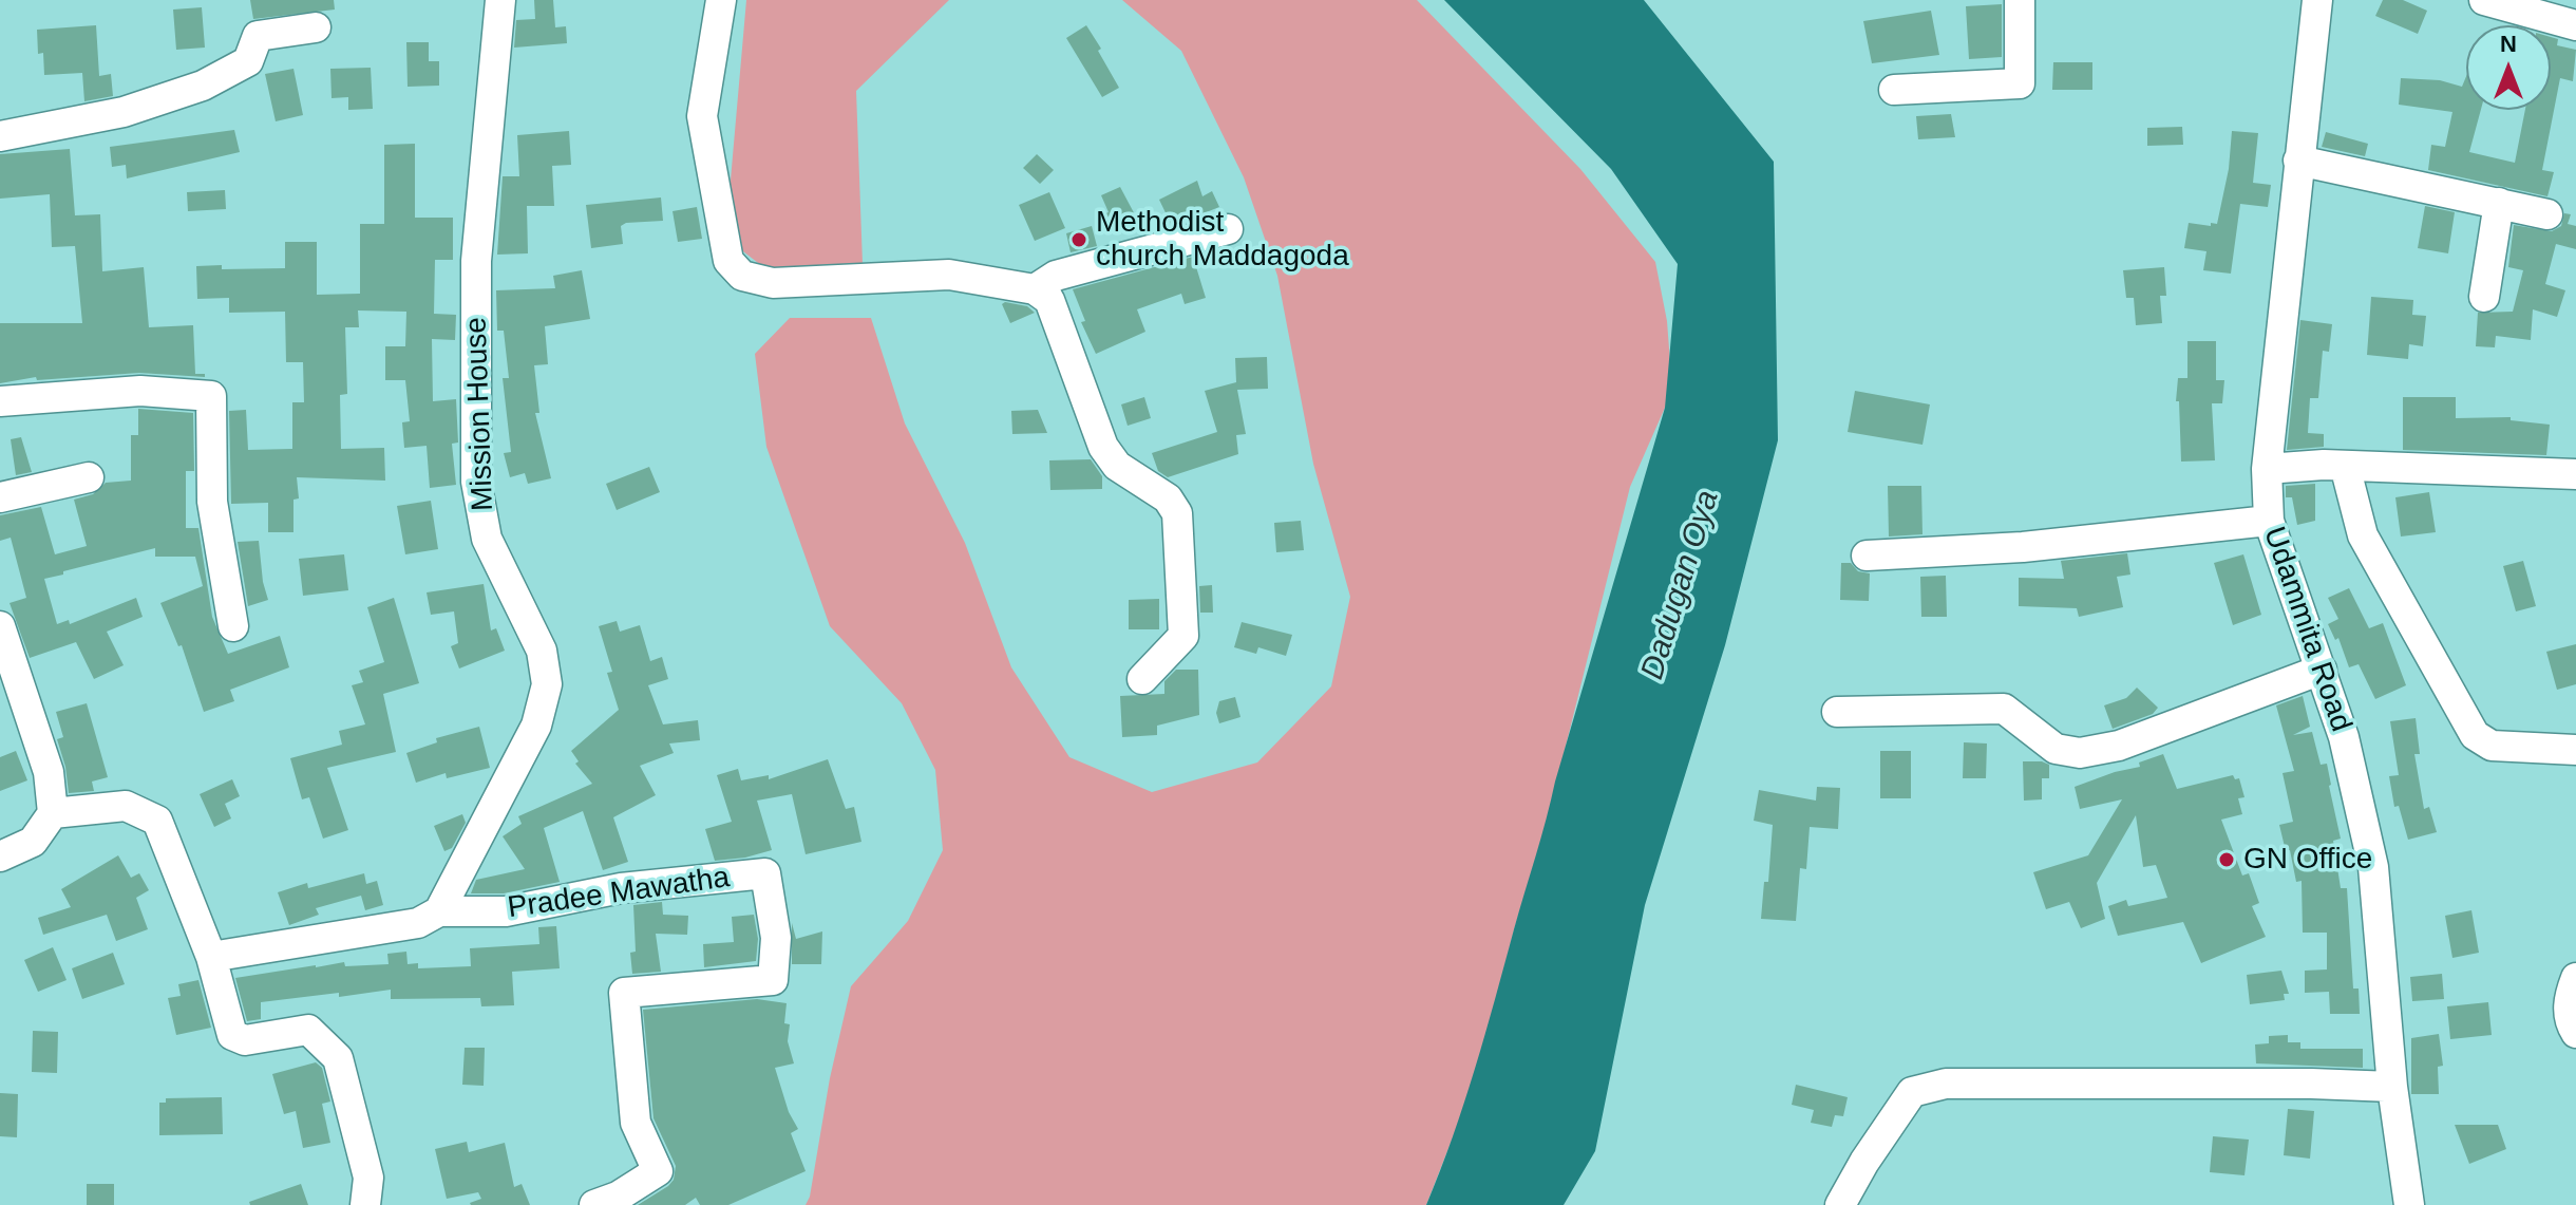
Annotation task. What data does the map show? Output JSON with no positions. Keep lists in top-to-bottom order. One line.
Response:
{"streets":{"street":["Mission House","Udammita Road","Pradee Mawatha"]},"crossings":[["Mission House","Pradee Mawatha"]],"water":["Dadugan Oya"],"places":["Methodist church Maddagoda","GN Office"],"north":"top"}
